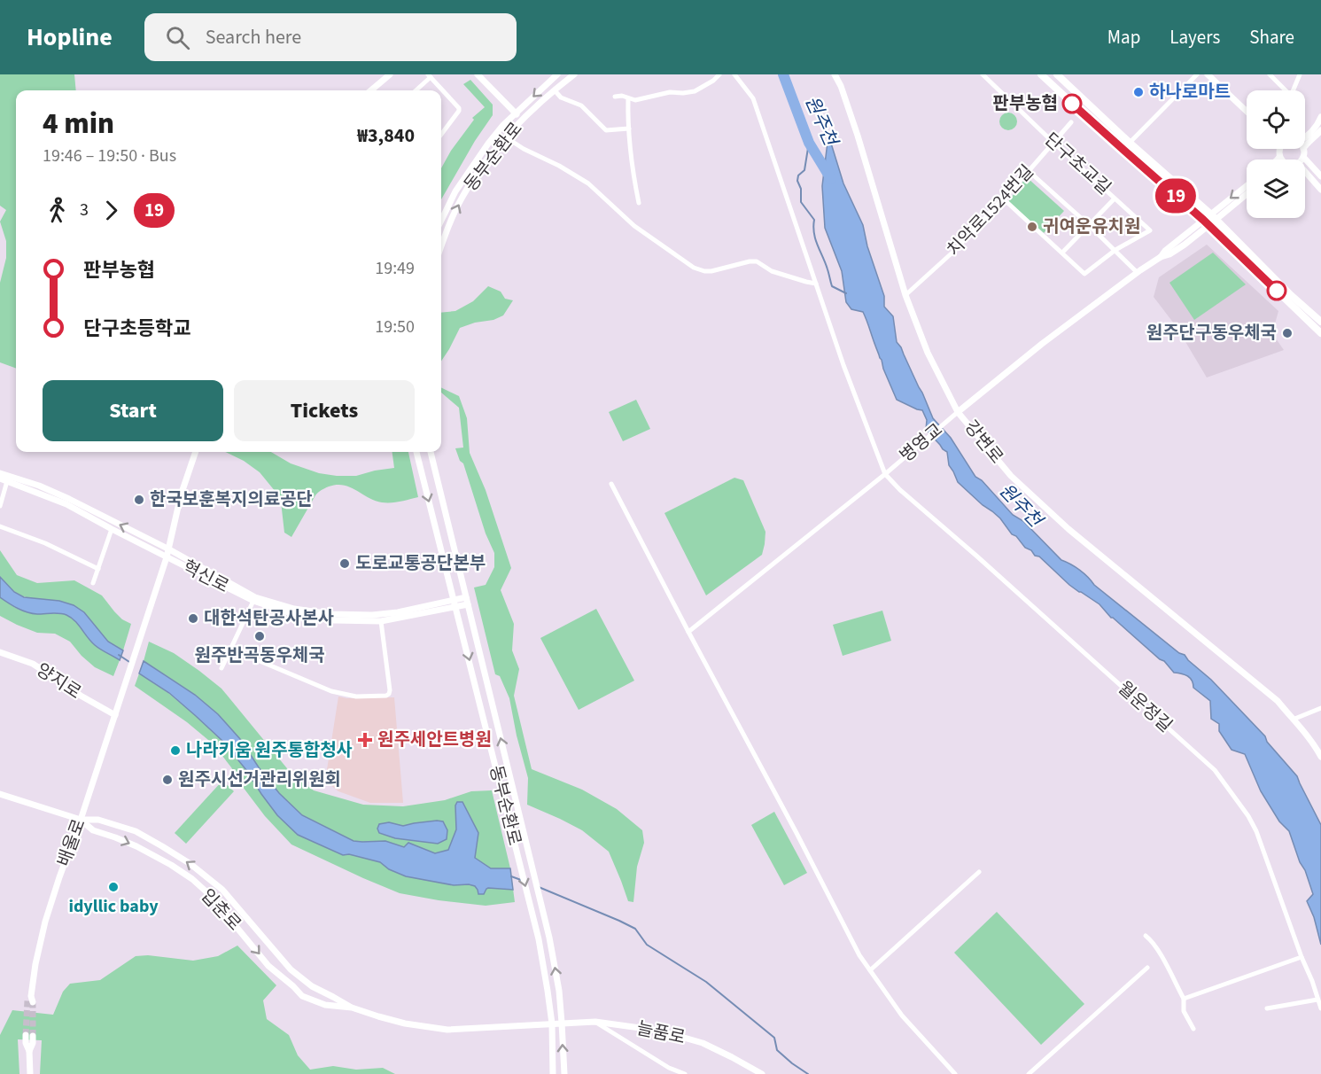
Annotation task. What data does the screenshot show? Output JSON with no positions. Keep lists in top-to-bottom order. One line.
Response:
{"streets":{"street":["동부순환로","단구초교길","치악로1524번길","강변로","병영교","혁신로","양지로","월운정길","배울로","입춘로","늘품로"]},"crossings":[["동부순환로","혁신로"],["동부순환로","입춘로"],["동부순환로","늘품로"],["단구초교길","치악로1524번길"],["치악로1524번길","강변로"],["강변로","병영교"],["병영교","월운정길"],["혁신로","배울로"],["양지로","배울로"],["배울로","입춘로"],["입춘로","늘품로"]],"water":["원주천"],"places":{"other":["하나로마트","판부농협","귀여운유치원","원주단구동우체국","한국보훈복지의료공단","도로교통공단본부","대한석탄공사본사","원주반곡동우체국","나라키움 원주통합청사","원주시선거관리위원회","idyllic baby"],"health":["원주세안트병원"]},"lines":["bus line 19"],"page":{"header":"Hopline","search":"Search here","nav":["Map","Layers","Share"],"on_map":"19","heading":["4 min","19:46 – 19:50 · Bus","₩3,840"],"legs":["3","19"],"list":[{"name":"판부농협","value":"19:49"},{"name":"단구초등학교","value":"19:50"}],"buttons":["Start","Tickets"]}}
